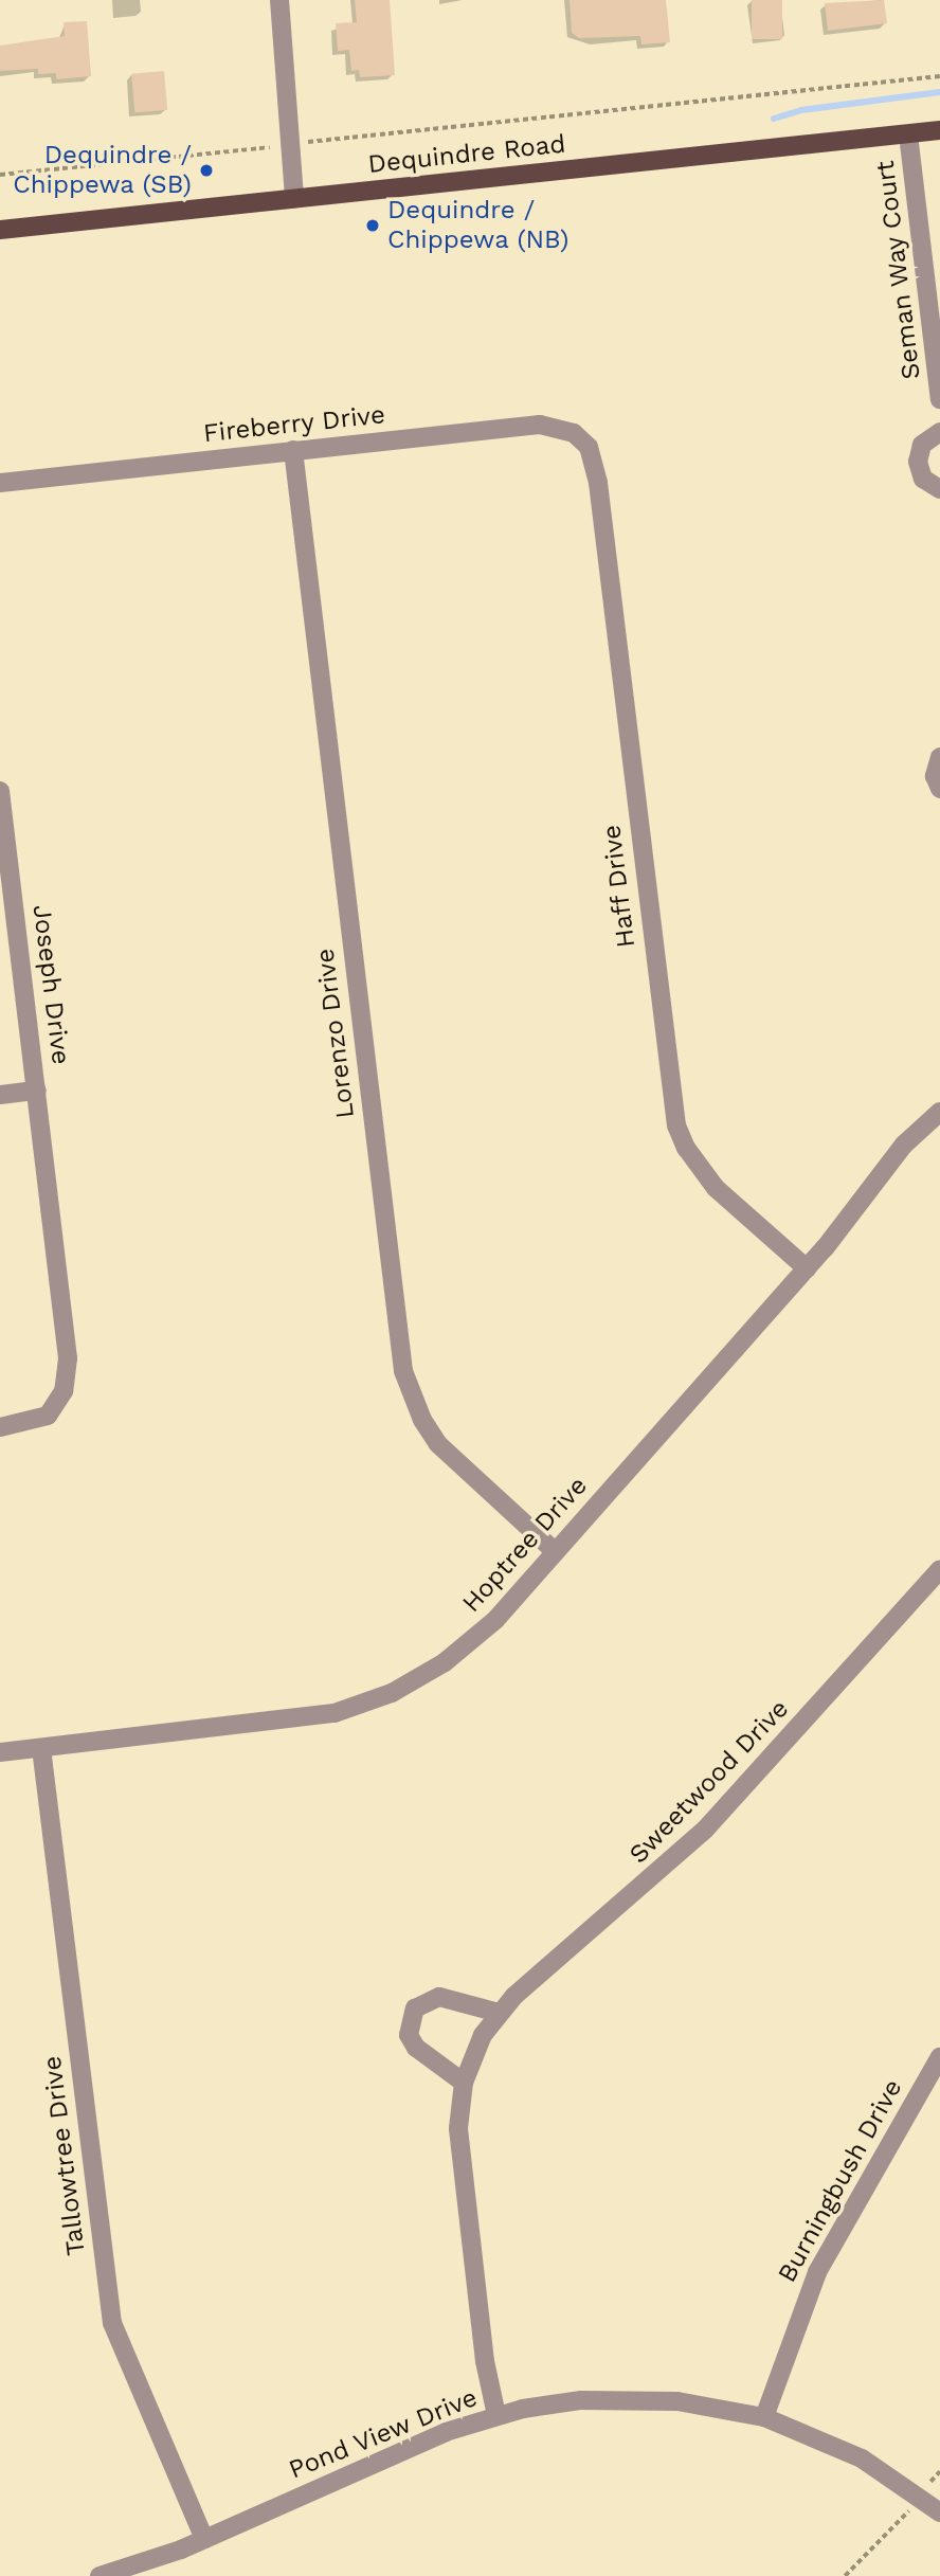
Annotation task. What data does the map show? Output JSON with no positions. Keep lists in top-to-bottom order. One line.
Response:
{"streets":{"main road":["Dequindre Road"],"street":["Seman Way Court","Fireberry Drive","Haff Drive","Joseph Drive","Lorenzo Drive","Hoptree Drive","Sweetwood Drive","Tallowtree Drive","Burningbush Drive","Pond View Drive"]},"crossings":[["Dequindre Road","Seman Way Court"],["Fireberry Drive","Haff Drive"],["Fireberry Drive","Lorenzo Drive"],["Haff Drive","Hoptree Drive"],["Lorenzo Drive","Hoptree Drive"],["Hoptree Drive","Tallowtree Drive"],["Sweetwood Drive","Pond View Drive"],["Tallowtree Drive","Pond View Drive"],["Burningbush Drive","Pond View Drive"]],"places":["Dequindre / Chippewa (SB)","Dequindre / Chippewa (NB)"]}
